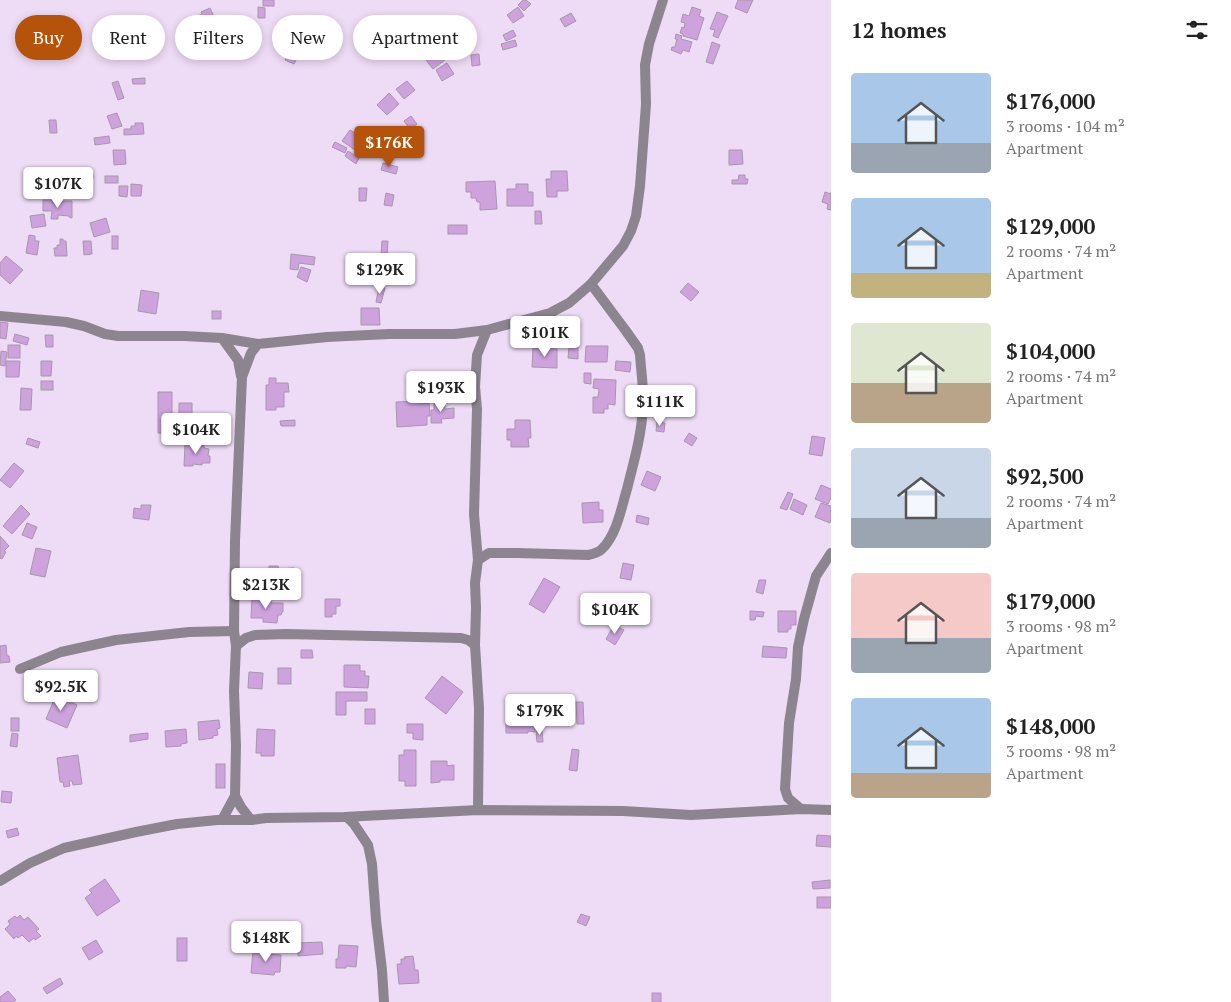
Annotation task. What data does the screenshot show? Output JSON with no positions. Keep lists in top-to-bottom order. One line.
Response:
{"page":{"heading":"12 homes","chip":["Buy","Rent","Filters","New","Apartment"],"list":[{"name":"$176,000","note":"3 rooms · 104 m² · Apartment"},{"name":"$129,000","note":"2 rooms · 74 m² · Apartment"},{"name":"$104,000","note":"2 rooms · 74 m² · Apartment"},{"name":"$92,500","note":"2 rooms · 74 m² · Apartment"},{"name":"$179,000","note":"3 rooms · 98 m² · Apartment"},{"name":"$148,000","note":"3 rooms · 98 m² · Apartment"}],"price":["$176K","$107K","$129K","$101K","$193K","$111K","$104K","$213K","$104K","$92.5K","$179K","$148K"]}}
